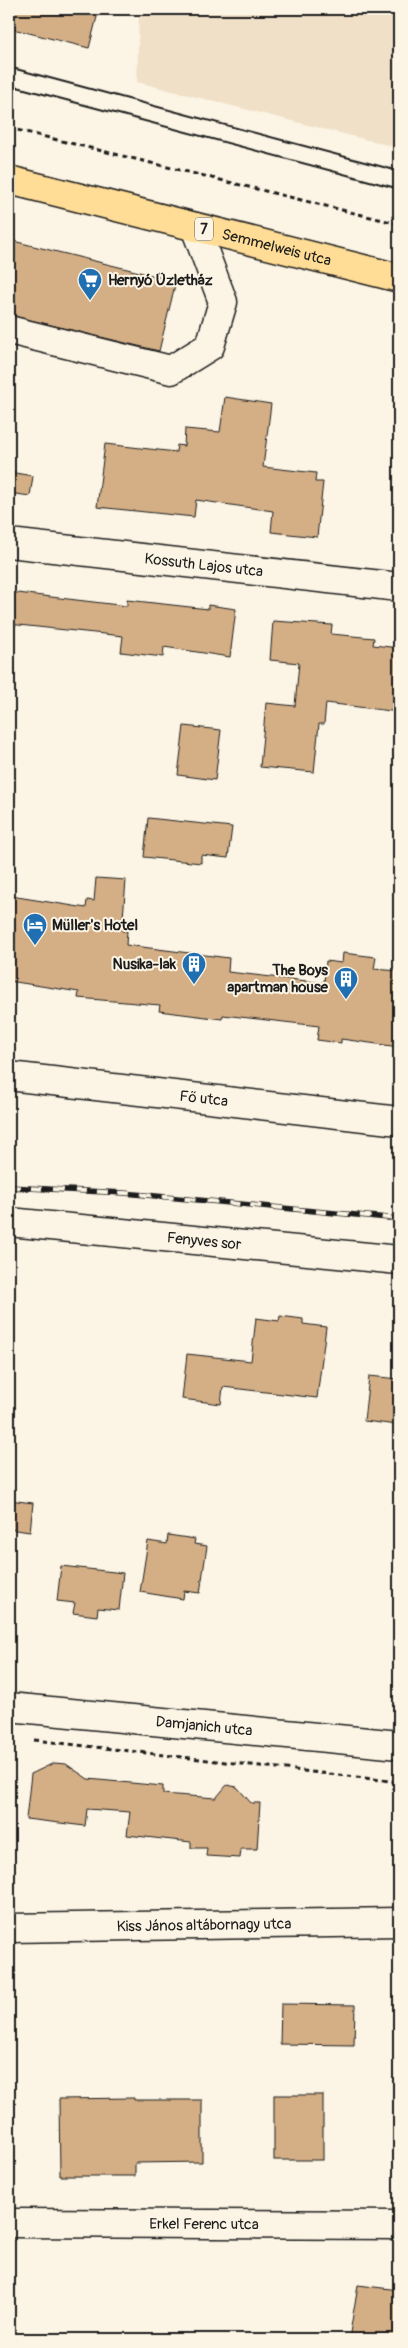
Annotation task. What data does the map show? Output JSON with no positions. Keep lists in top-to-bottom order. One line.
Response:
{"streets":{"main road":["7","Semmelweis utca"],"street":["Kossuth Lajos utca","Fő utca","Fenyves sor","Damjanich utca","Kiss János altábornagy utca","Erkel Ferenc utca"]},"places":{"supermarket":["Hernyó Üzletház"],"hotel":["Müller's Hotel"],"building":["Nusika-lak","The Boys apartman house"]}}
